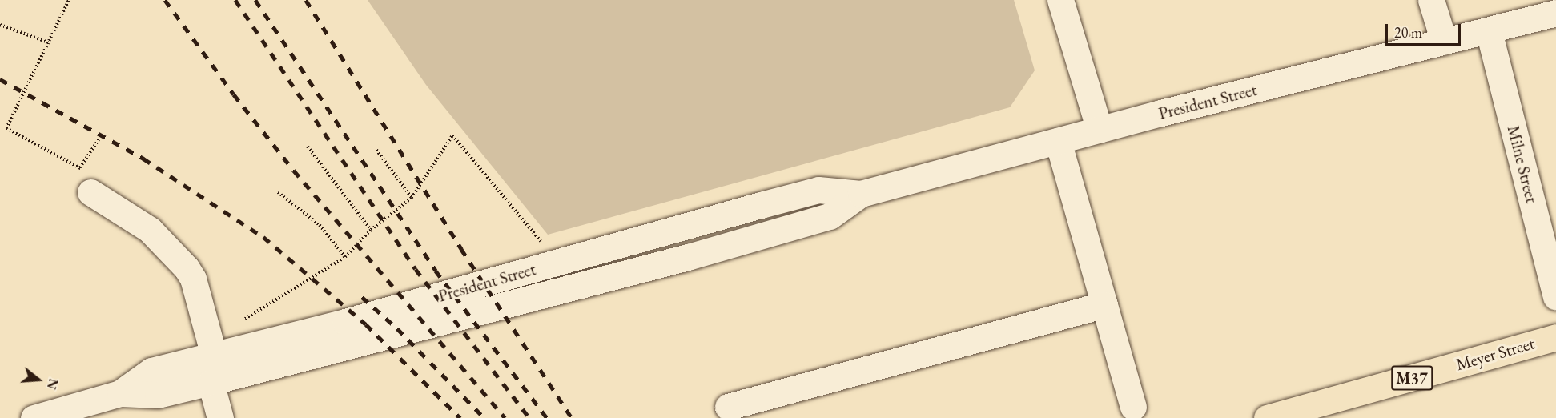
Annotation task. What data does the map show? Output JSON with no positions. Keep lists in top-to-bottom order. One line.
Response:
{"streets":{"main road":["Meyer Street","M37"],"street":["President Street","Milne Street"]},"crossings":[["President Street","Milne Street"]],"scale_bar":"20 m","north":"right"}
